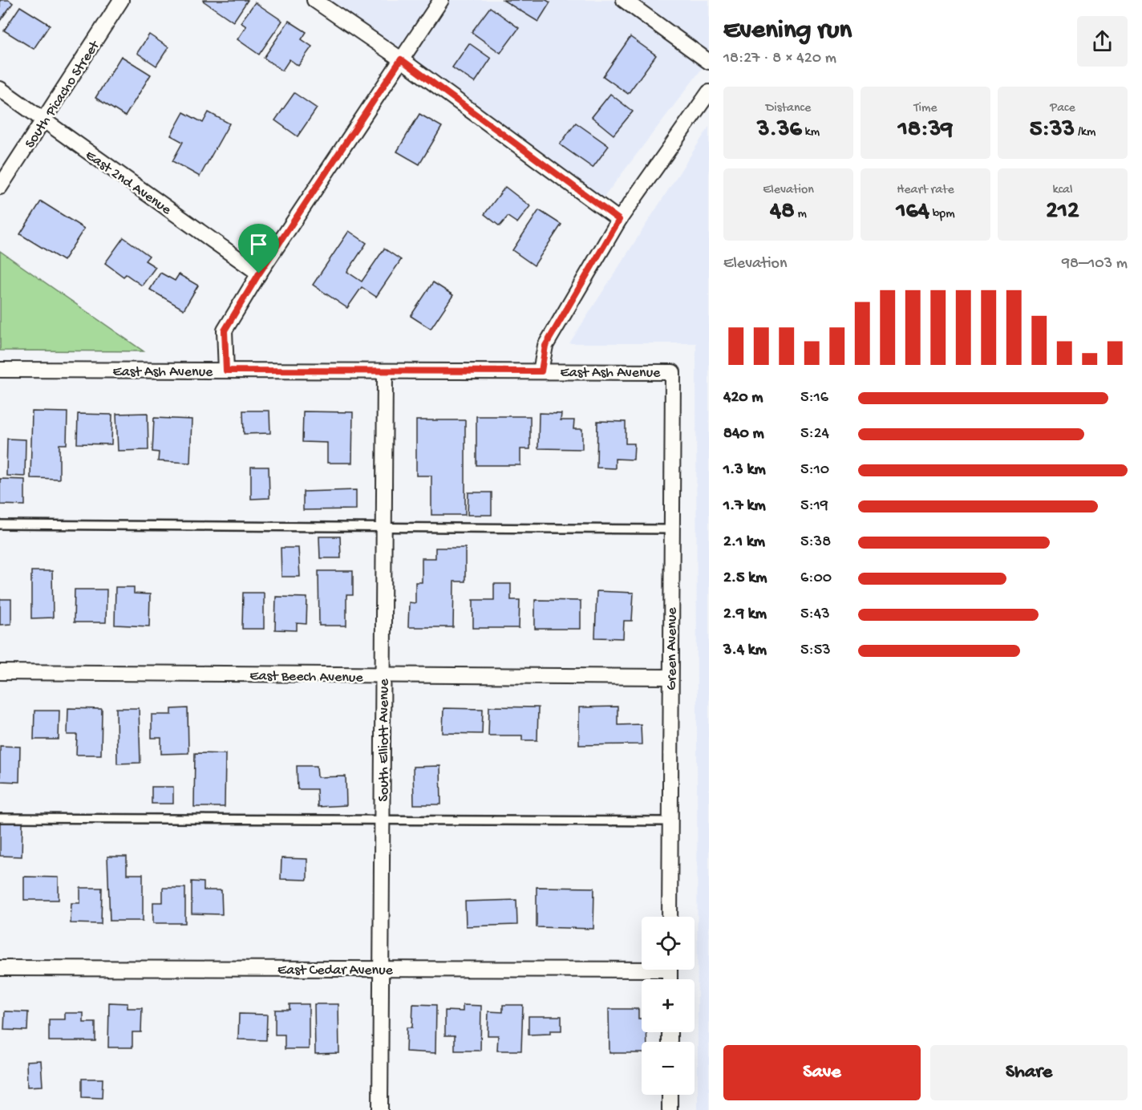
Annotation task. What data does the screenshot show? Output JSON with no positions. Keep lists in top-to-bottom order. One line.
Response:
{"streets":{"street":["South Picacho Street","East 2nd Avenue","East Ash Avenue","Green Avenue","East Beech Avenue","South Elliott Avenue","East Cedar Avenue"]},"crossings":[["South Picacho Street","East 2nd Avenue"],["East Ash Avenue","Green Avenue"],["East Ash Avenue","South Elliott Avenue"],["Green Avenue","East Beech Avenue"],["East Beech Avenue","South Elliott Avenue"],["South Elliott Avenue","East Cedar Avenue"]],"page":{"heading":["Evening run","18:27 · 8 × 420 m"],"stats":[["Distance","3.36 km"],["Time","18:39"],["Pace","5:33 /km"],["Elevation","48 m"],["Heart rate","164 bpm"],["kcal","212"]],"chart":["Elevation","98–103 m"],"list":[{"name":"420 m","note":"5:16"},{"name":"840 m","note":"5:24"},{"name":"1.3 km","note":"5:10"},{"name":"1.7 km","note":"5:19"},{"name":"2.1 km","note":"5:38"},{"name":"2.5 km","note":"6:00"},{"name":"2.9 km","note":"5:43"},{"name":"3.4 km","note":"5:53"}],"map_buttons":["+","−"],"buttons":["Save","Share"]}}
